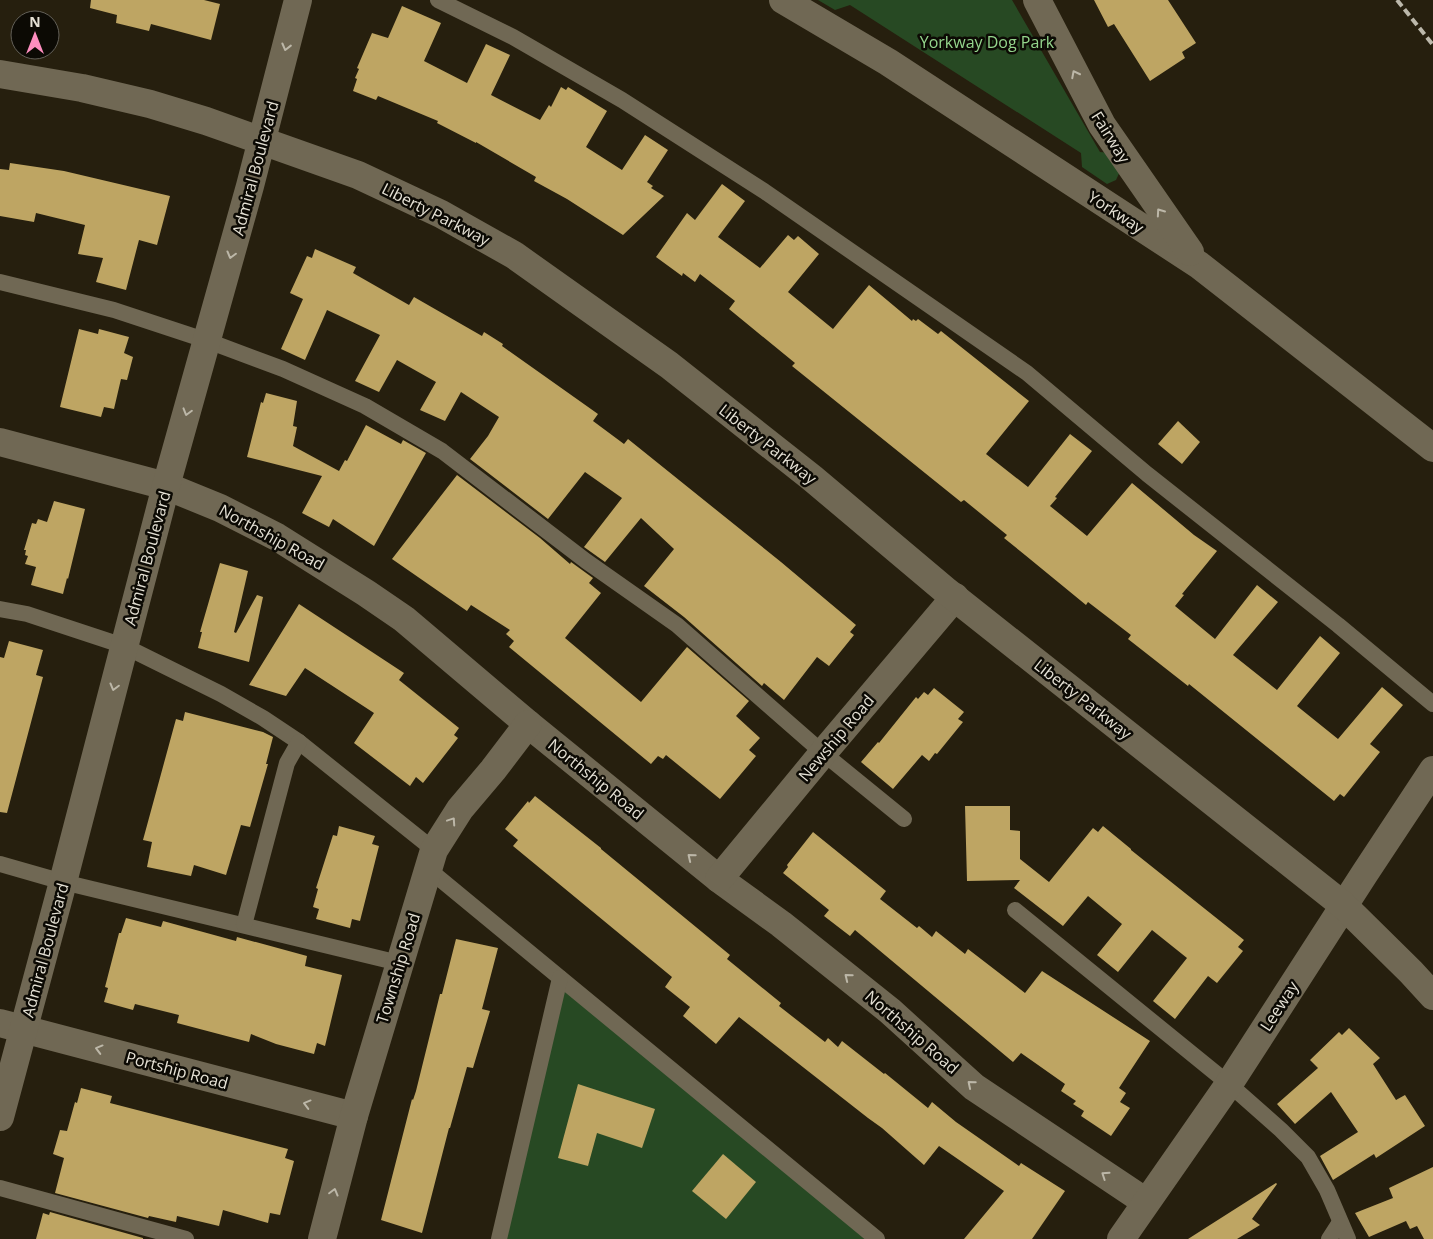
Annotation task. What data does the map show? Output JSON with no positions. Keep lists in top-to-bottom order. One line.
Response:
{"streets":{"street":["Fairway","Admiral Boulevard","Yorkway","Liberty Parkway","Northship Road","Newship Road","Township Road","Leeway","Portship Road"]},"crossings":[["Fairway","Yorkway"],["Admiral Boulevard","Liberty Parkway"],["Admiral Boulevard","Northship Road"],["Admiral Boulevard","Portship Road"],["Liberty Parkway","Newship Road"],["Liberty Parkway","Leeway"],["Northship Road","Newship Road"],["Northship Road","Township Road"],["Northship Road","Leeway"],["Township Road","Portship Road"]],"one_way":["Fairway","Admiral Boulevard","Northship Road","Township Road","Portship Road"],"parks":["Yorkway Dog Park"],"north":"top"}
